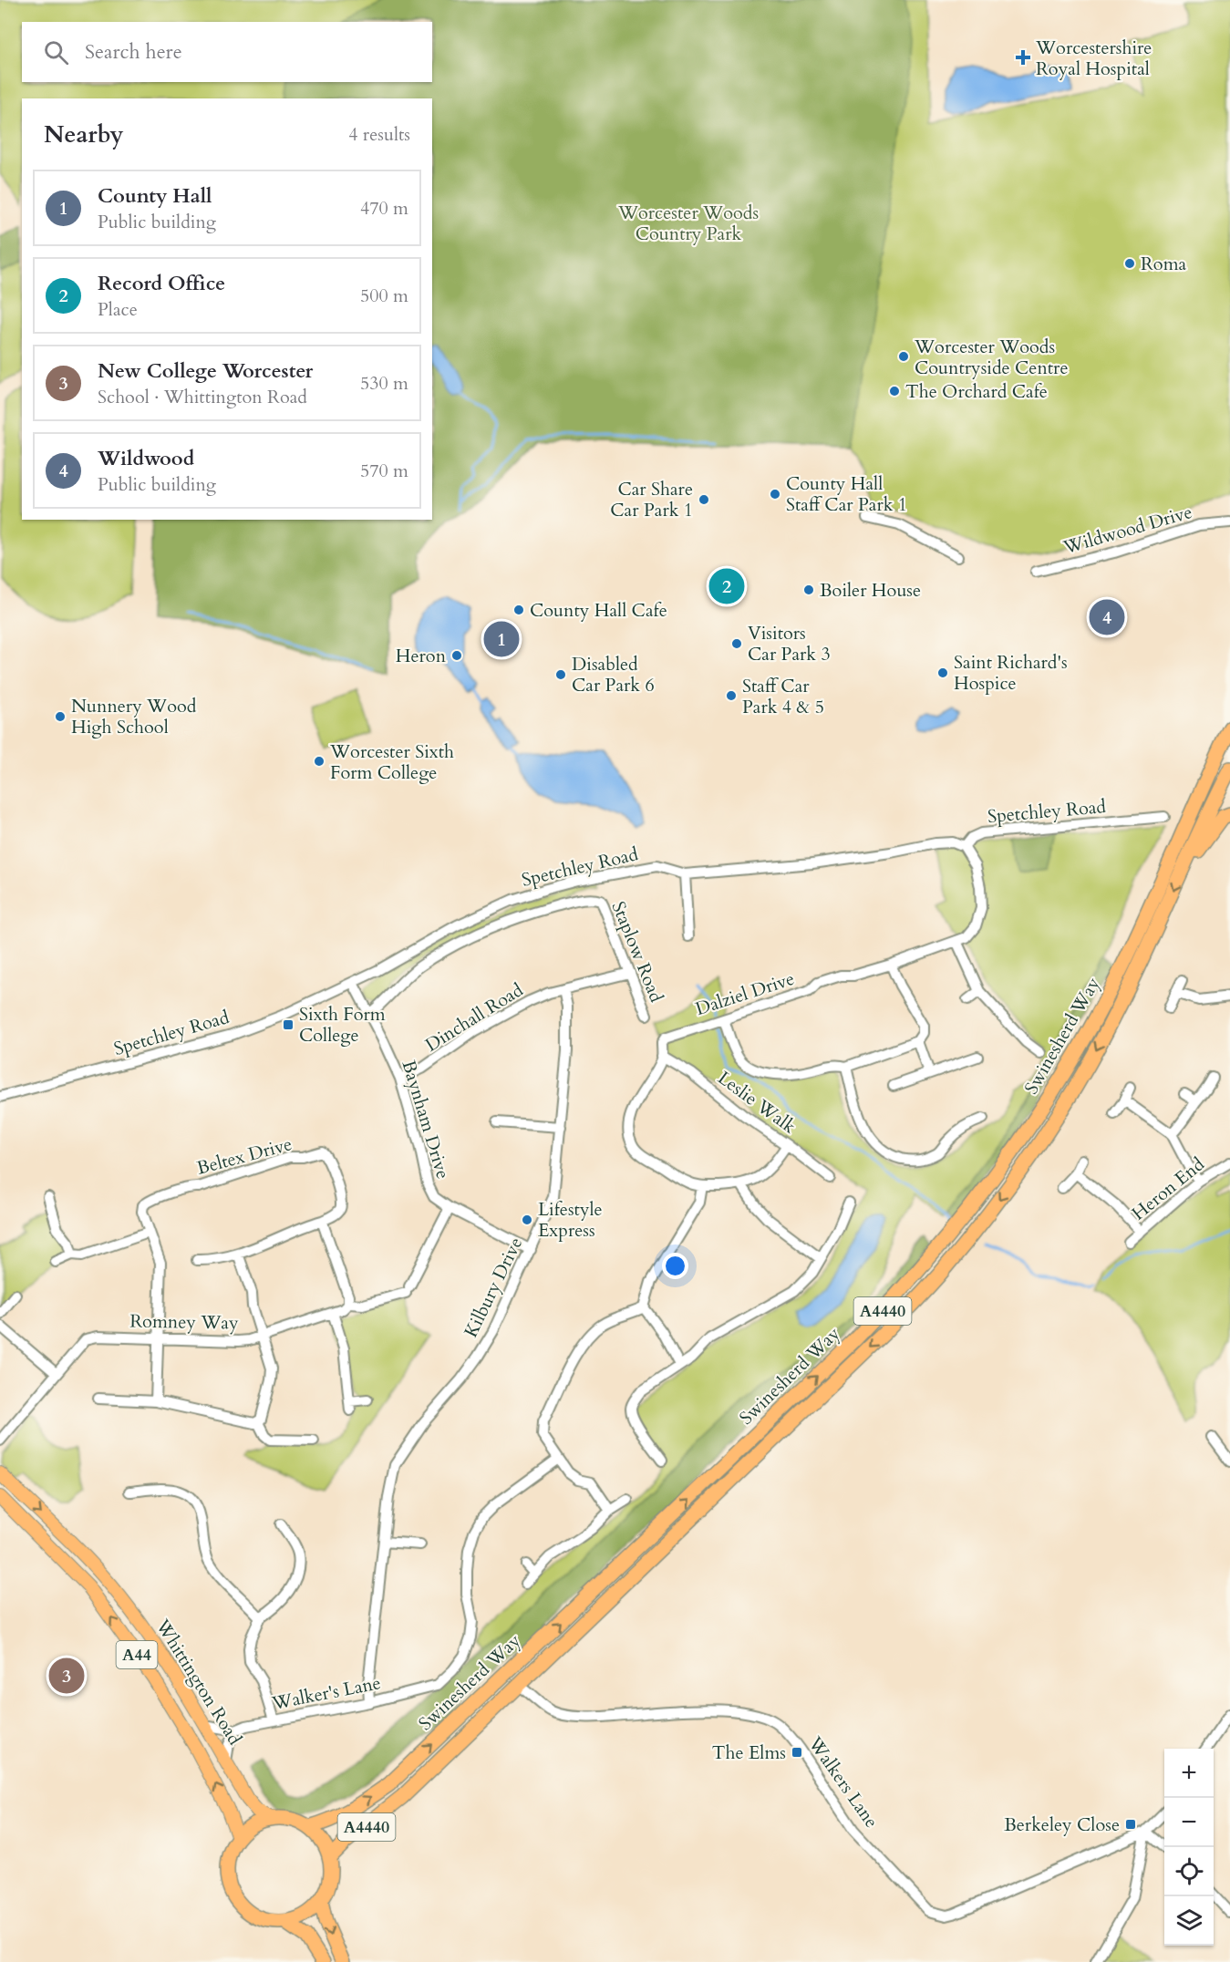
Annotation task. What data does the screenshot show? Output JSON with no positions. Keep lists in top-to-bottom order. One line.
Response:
{"streets":{"highway":["Swinesherd Way","A4440"],"main road":["A44","Whittington Road"],"street":["Wildwood Drive","Spetchley Road","Staplow Road","Dalziel Drive","Dinchall Road","Leslie Walk","Baynham Drive","Beltex Drive","Heron End","Kilbury Drive","Romney Way","Walker's Lane","Walkers Lane"]},"crossings":[["Spetchley Road","Dalziel Drive"],["Spetchley Road","Baynham Drive"],["Staplow Road","Dinchall Road"],["Staplow Road","Baynham Drive"],["Dalziel Drive","Leslie Walk"],["Dinchall Road","Baynham Drive"],["Dinchall Road","Kilbury Drive"],["Swinesherd Way","Whittington Road"],["Swinesherd Way","Walkers Lane"],["Baynham Drive","Kilbury Drive"],["Baynham Drive","Romney Way"],["Beltex Drive","Romney Way"],["Kilbury Drive","Walker's Lane"],["Whittington Road","Walker's Lane"]],"parks":["Worcester Woods Country Park"],"places":{"health":["Worcestershire Royal Hospital"],"other":["Roma","Worcester Woods Countryside Centre","The Orchard Cafe","County Hall Staff Car Park 1","Car Share Car Park 1","Boiler House","County Hall Cafe","Visitors Car Park 3","Heron","Saint Richard's Hospice","Disabled Car Park 6","Staff Car Park 4 & 5","Nunnery Wood High School","Worcester Sixth Form College","Lifestyle Express"],"transit":["Sixth Form College","The Elms","Berkeley Close"]},"page":{"search":"Search here","heading":["Nearby","4 results"],"list":[{"mark":"1","name":"County Hall","note":"Public building","value":"470 m"},{"mark":"2","name":"Record Office","note":"Place","value":"500 m"},{"mark":"3","name":"New College Worcester","note":"School · Whittington Road","value":"530 m"},{"mark":"4","name":"Wildwood","note":"Public building","value":"570 m"}],"pins":["2","4","1","3"],"map_buttons":["+","−"]}}
